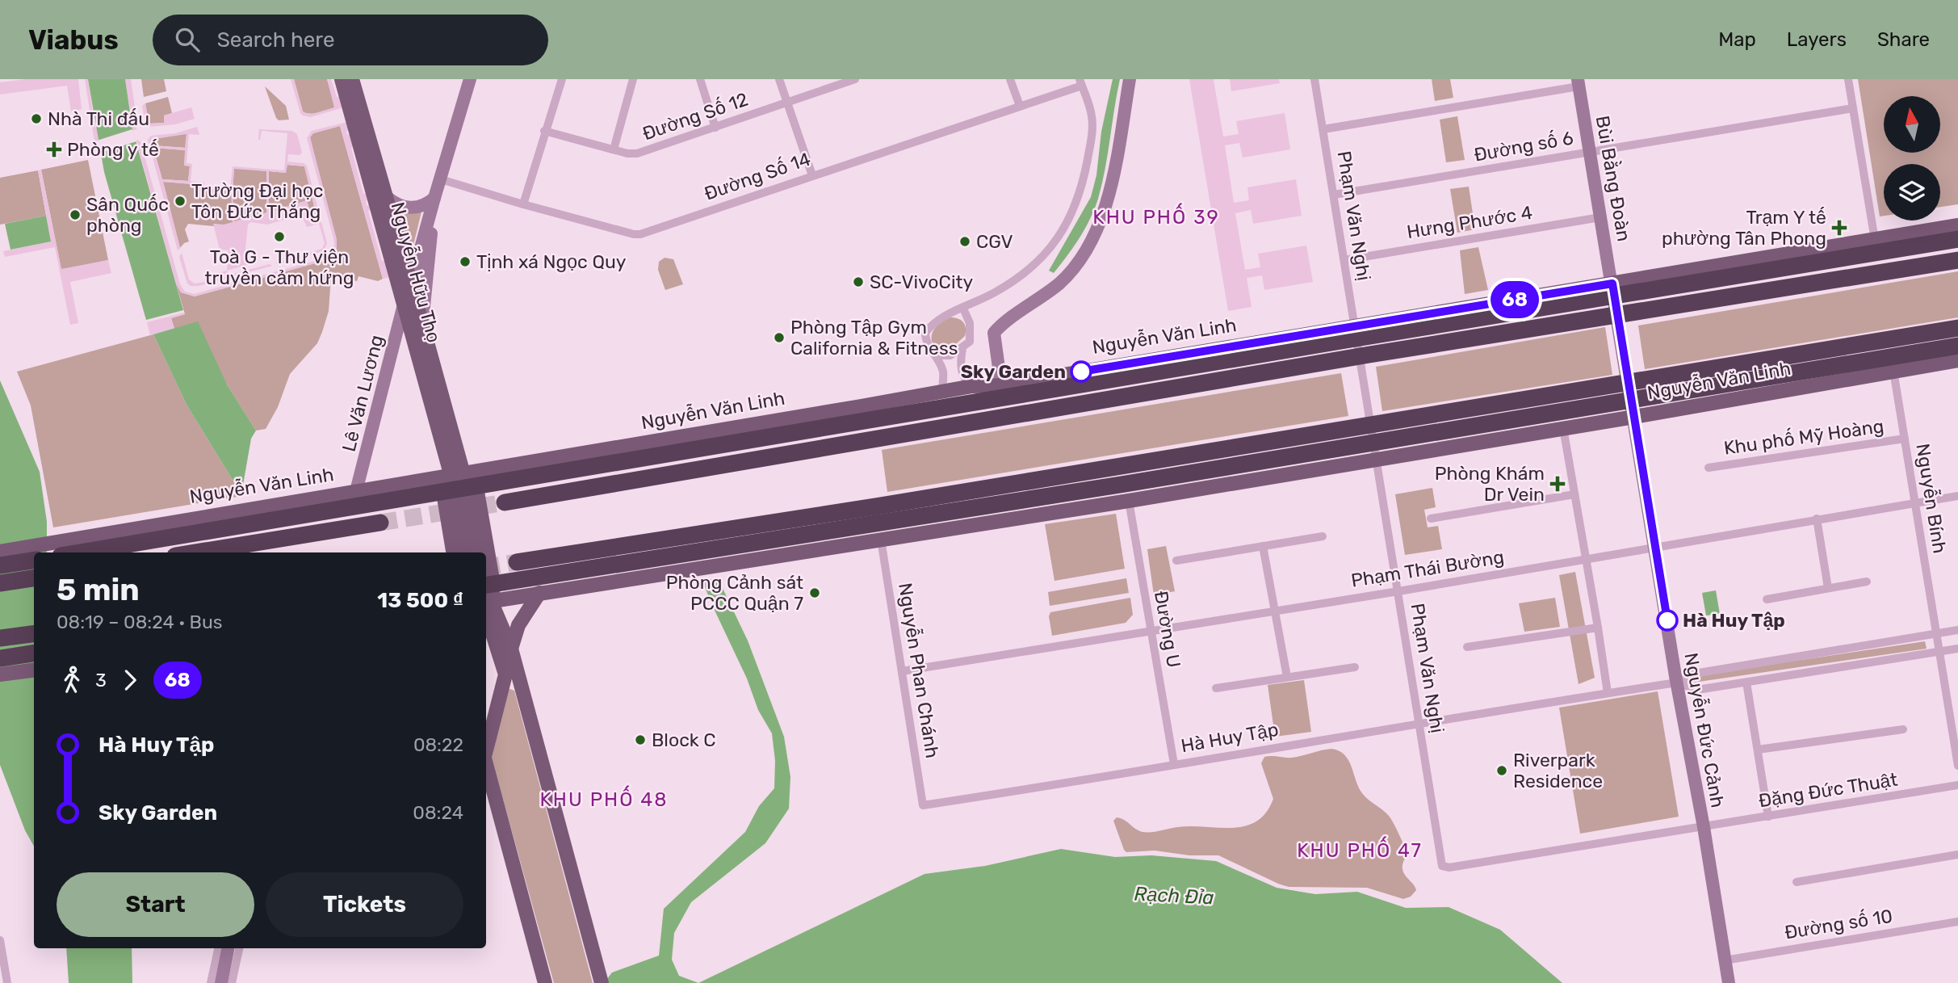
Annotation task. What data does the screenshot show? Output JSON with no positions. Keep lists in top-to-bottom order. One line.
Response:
{"streets":{"highway":["Nguyễn Văn Linh"],"main road":["Nguyễn Hữu Thọ"],"street":["Đường Số 12","Đường số 6","Đường Số 14","Bùi Bằng Đoàn","Phạm Văn Nghị","Hưng Phước 4","Lê Văn Lương","Khu phố Mỹ Hoàng","Nguyễn Bính","Phạm Thái Bường","Đường U","Nguyễn Phan Chánh","Nguyễn Đức Cảnh","Hà Huy Tập","Đặng Đức Thuật","Đường số 10"]},"crossings":[["Đường số 6","Bùi Bằng Đoàn"],["Đường số 6","Phạm Văn Nghị"],["Bùi Bằng Đoàn","Hưng Phước 4"],["Bùi Bằng Đoàn","Nguyễn Văn Linh"],["Bùi Bằng Đoàn","Nguyễn Đức Cảnh"],["Phạm Văn Nghị","Hưng Phước 4"],["Phạm Văn Nghị","Nguyễn Văn Linh"],["Phạm Văn Nghị","Phạm Thái Bường"],["Phạm Văn Nghị","Nguyễn Đức Cảnh"],["Phạm Văn Nghị","Hà Huy Tập"],["Phạm Văn Nghị","Đặng Đức Thuật"],["Nguyễn Hữu Thọ","Nguyễn Văn Linh"],["Nguyễn Hữu Thọ","Lê Văn Lương"],["Nguyễn Văn Linh","Lê Văn Lương"],["Nguyễn Văn Linh","Nguyễn Bính"],["Nguyễn Văn Linh","Đường U"],["Nguyễn Văn Linh","Nguyễn Phan Chánh"],["Nguyễn Văn Linh","Nguyễn Đức Cảnh"],["Khu phố Mỹ Hoàng","Nguyễn Bính"],["Nguyễn Bính","Phạm Thái Bường"],["Nguyễn Bính","Hà Huy Tập"],["Phạm Thái Bường","Đường U"],["Phạm Thái Bường","Nguyễn Phan Chánh"],["Phạm Thái Bường","Nguyễn Đức Cảnh"],["Đường U","Hà Huy Tập"],["Nguyễn Phan Chánh","Hà Huy Tập"],["Nguyễn Đức Cảnh","Hà Huy Tập"],["Nguyễn Đức Cảnh","Đặng Đức Thuật"],["Nguyễn Đức Cảnh","Đường số 10"]],"districts":["KHU PHỐ 39","KHU PHỐ 48","KHU PHỐ 47"],"water":["Rạch Đỉa"],"places":{"other":["Nhà Thi đấu","Trường Đại học Tôn Đức Thắng","Sân Quốc phòng","Toà G - Thư viện truyền cảm hứng","CGV","Tịnh xá Ngọc Quy","SC-VivoCity","Phòng Tập Gym California & Fitness","Sky Garden","Phòng Cảnh sát PCCC Quận 7","Hà Huy Tập","Block C","Riverpark Residence"],"health":["Phòng y tế","Trạm Y tế phường Tân Phong","Phòng Khám Dr Vein"]},"lines":["bus line 68"],"north":"top","page":{"header":"Viabus","search":"Search here","nav":["Map","Layers","Share"],"on_map":"68","heading":["5 min","08:19 – 08:24 · Bus","13 500 ₫"],"legs":["3","68"],"list":[{"name":"Hà Huy Tập","value":"08:22"},{"name":"Sky Garden","value":"08:24"}],"buttons":["Start","Tickets"]}}
